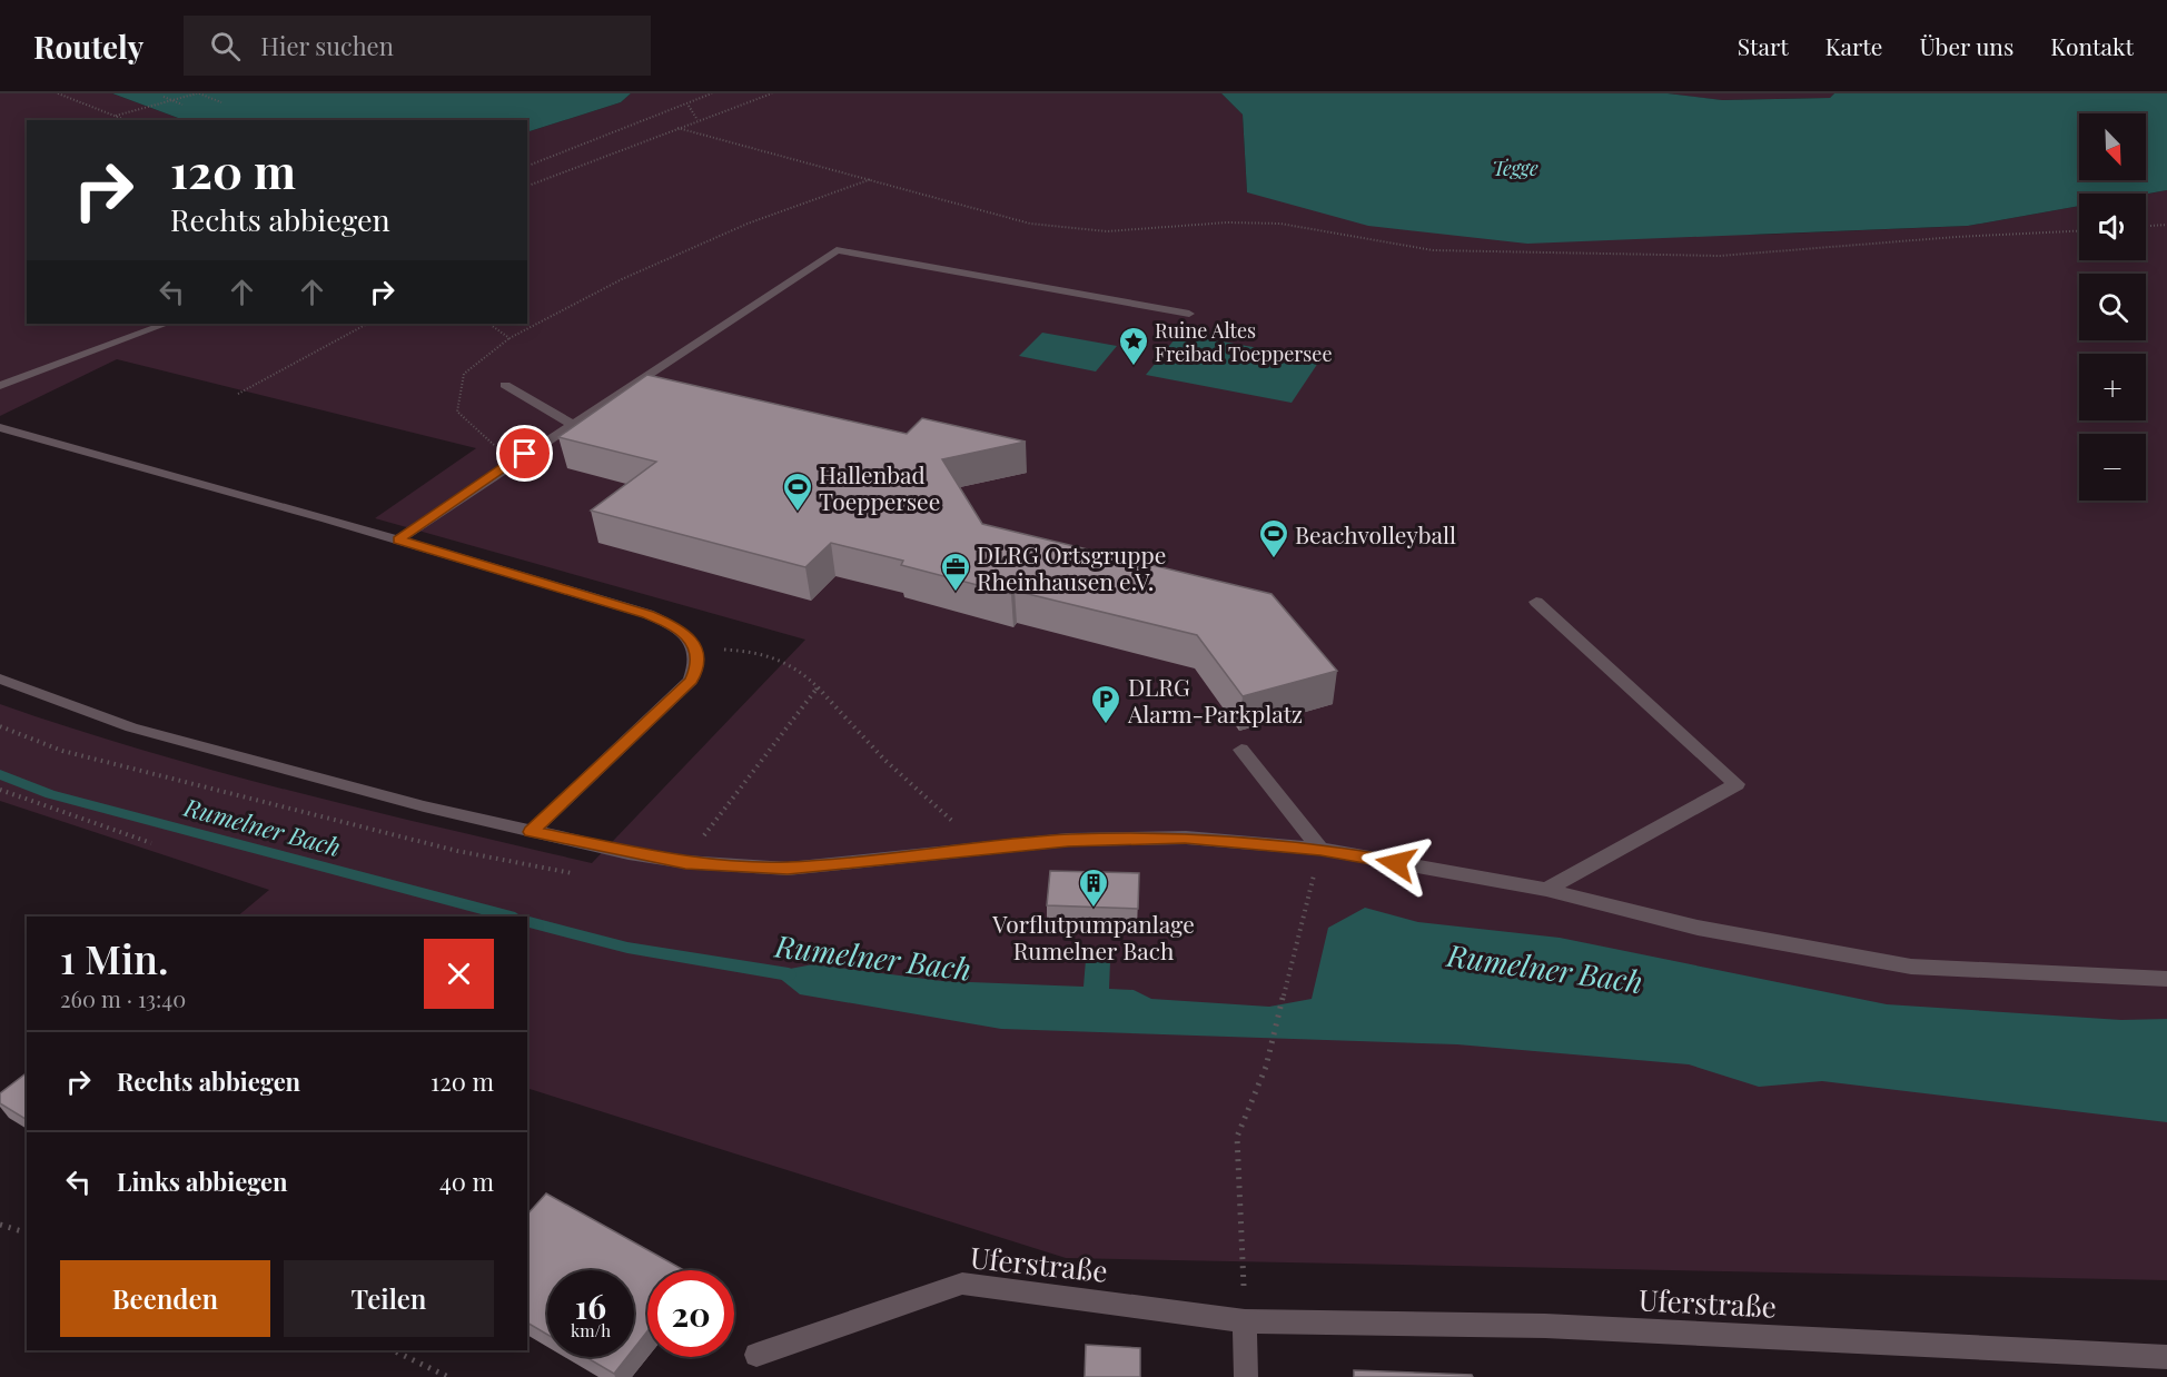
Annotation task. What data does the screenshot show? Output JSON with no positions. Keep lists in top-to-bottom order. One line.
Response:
{"streets":{"street":["Uferstraße"]},"water":["Tegge","Rumelner Bach"],"places":{"place":["Ruine Altes Freibad Toeppersee"],"sports":["Hallenbad Toeppersee","Beachvolleyball"],"office":["DLRG Ortsgruppe Rheinhausen e.V."],"parking":["DLRG Alarm-Parkplatz"],"building":["Vorflutpumpanlage Rumelner Bach"]},"north":"bottom right","page":{"header":"Routely","search":"Hier suchen","nav":["Start","Karte","Über uns","Kontakt"],"map_buttons":["+","−"],"turn":["120 m","Rechts abbiegen"],"heading":["1 Min.","260 m · 13:40"],"list":[{"name":"Rechts abbiegen","value":"120 m"},{"name":"Links abbiegen","value":"40 m"}],"buttons":["Beenden","Teilen"],"speed":"16 km/h","limit":"20"}}
